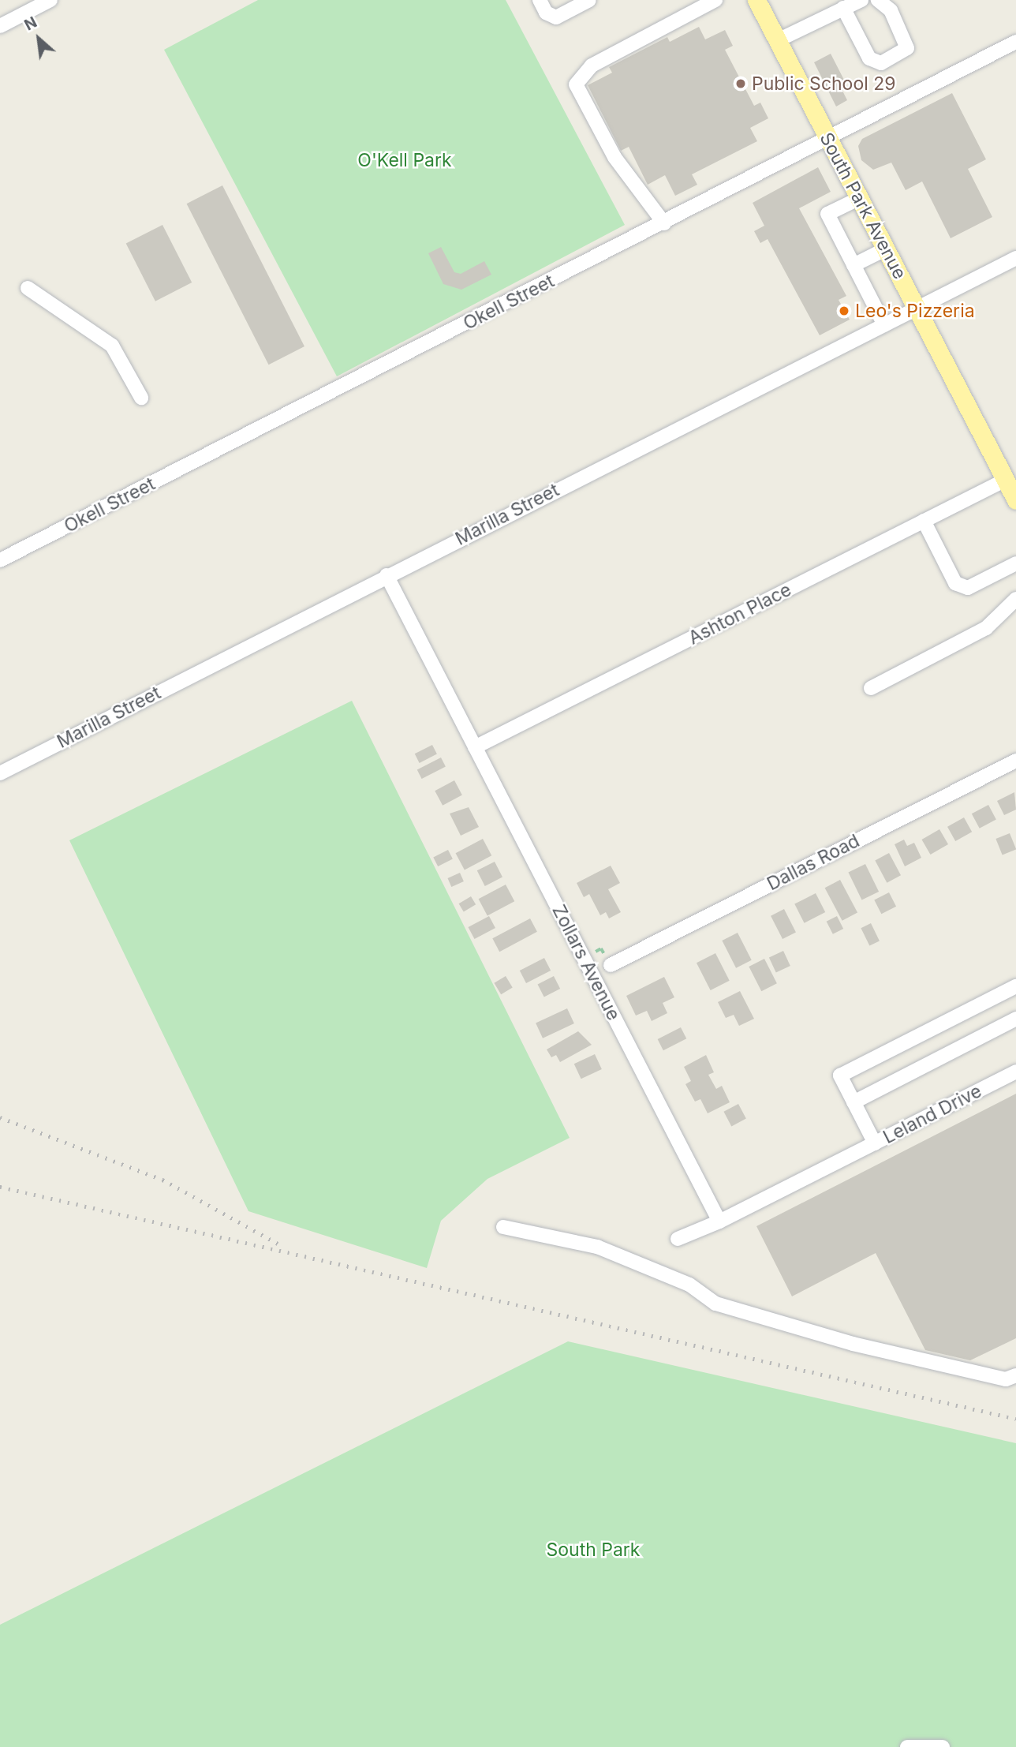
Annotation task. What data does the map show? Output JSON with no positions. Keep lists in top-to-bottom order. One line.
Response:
{"streets":{"main road":["South Park Avenue"],"street":["Okell Street","Marilla Street","Ashton Place","Dallas Road","Zollars Avenue","Leland Drive"]},"crossings":[["South Park Avenue","Okell Street"],["South Park Avenue","Marilla Street"],["South Park Avenue","Ashton Place"],["Marilla Street","Zollars Avenue"],["Ashton Place","Zollars Avenue"],["Zollars Avenue","Leland Drive"]],"parks":["O'Kell Park","South Park"],"places":["Public School 29","Leo's Pizzeria"],"north":"top left"}
